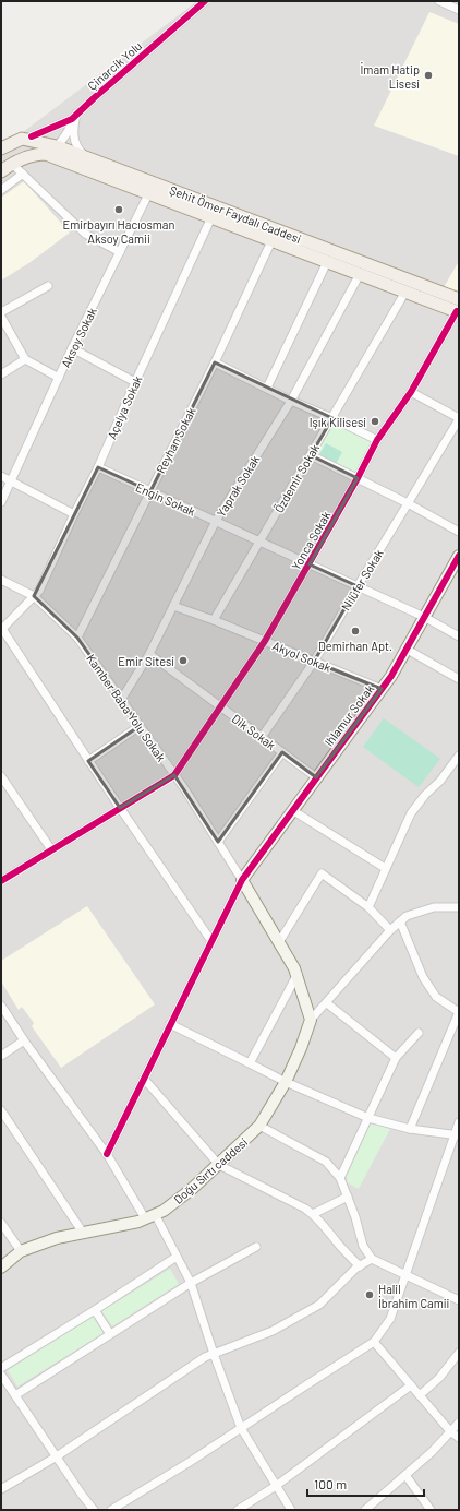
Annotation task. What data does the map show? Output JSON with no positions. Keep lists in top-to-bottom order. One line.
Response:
{"streets":{"main road":["Şehit Ömer Faydalı Caddesi"],"street":["Çinarcik Yolu","Aksoy Sokak","Açelya Sokak","Reyhan Sokak","Özdemir Sokak","Yaprak Sokak","Engin Sokak","Yonca Sokak","Nilüfer Sokak","Akyol Sokak","Kamber Baba Yolu Sokak","Ihlamur Sokak","Dik Sokak","Doğu Sırtı caddesi"]},"crossings":[["Çinarcik Yolu","Şehit Ömer Faydalı Caddesi"],["Şehit Ömer Faydalı Caddesi","Aksoy Sokak"],["Şehit Ömer Faydalı Caddesi","Açelya Sokak"],["Şehit Ömer Faydalı Caddesi","Reyhan Sokak"],["Şehit Ömer Faydalı Caddesi","Özdemir Sokak"],["Şehit Ömer Faydalı Caddesi","Yaprak Sokak"],["Şehit Ömer Faydalı Caddesi","Yonca Sokak"],["Açelya Sokak","Engin Sokak"],["Açelya Sokak","Kamber Baba Yolu Sokak"],["Reyhan Sokak","Engin Sokak"],["Reyhan Sokak","Kamber Baba Yolu Sokak"],["Özdemir Sokak","Engin Sokak"],["Özdemir Sokak","Akyol Sokak"],["Yaprak Sokak","Engin Sokak"],["Yaprak Sokak","Akyol Sokak"],["Yaprak Sokak","Kamber Baba Yolu Sokak"],["Yaprak Sokak","Dik Sokak"],["Engin Sokak","Yonca Sokak"],["Engin Sokak","Nilüfer Sokak"],["Engin Sokak","Ihlamur Sokak"],["Yonca Sokak","Akyol Sokak"],["Yonca Sokak","Kamber Baba Yolu Sokak"],["Yonca Sokak","Dik Sokak"],["Nilüfer Sokak","Akyol Sokak"],["Nilüfer Sokak","Dik Sokak"],["Akyol Sokak","Ihlamur Sokak"],["Kamber Baba Yolu Sokak","Ihlamur Sokak"],["Kamber Baba Yolu Sokak","Doğu Sırtı caddesi"],["Ihlamur Sokak","Dik Sokak"]],"places":["İmam Hatip Lisesi","Emirbayırı Hacıosman Aksoy Camii","Işık Kilisesi","Demirhan Apt.","Emir Sitesi","Halil İbrahim Camii"],"scale_bar":"100 m"}
